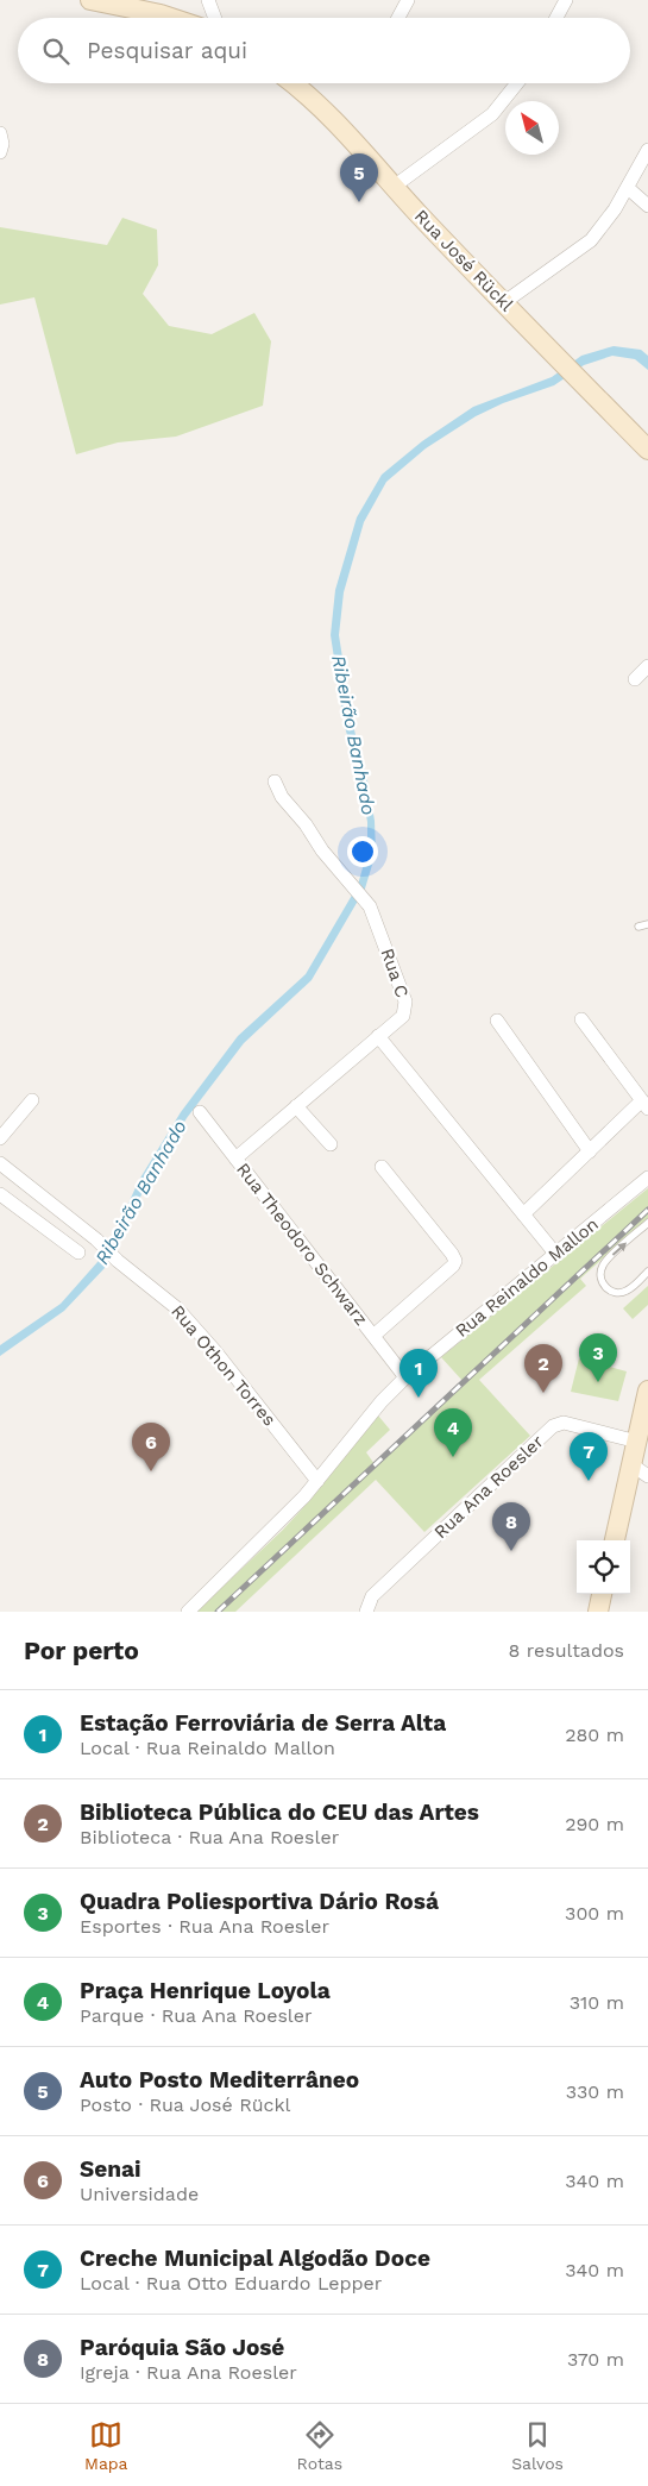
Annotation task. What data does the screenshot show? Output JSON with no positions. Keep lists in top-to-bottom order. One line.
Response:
{"streets":{"main road":["Rua José Rückl"],"street":["Rua C","Rua Theodoro Schwarz","Rua Reinaldo Mallon","Rua Othon Torres","Rua Ana Roesler"]},"crossings":[["Rua C","Rua Theodoro Schwarz"],["Rua Theodoro Schwarz","Rua Reinaldo Mallon"],["Rua Reinaldo Mallon","Rua Othon Torres"]],"water":["Ribeirão Banhado"],"north":"top left","page":{"search":"Pesquisar aqui","pins":["5","3","2","1","4","6","7","8"],"heading":["Por perto","8 resultados"],"list":[{"mark":"1","name":"Estação Ferroviária de Serra Alta","note":"Local · Rua Reinaldo Mallon","value":"280 m"},{"mark":"2","name":"Biblioteca Pública do CEU das Artes","note":"Biblioteca · Rua Ana Roesler","value":"290 m"},{"mark":"3","name":"Quadra Poliesportiva Dário Rosá","note":"Esportes · Rua Ana Roesler","value":"300 m"},{"mark":"4","name":"Praça Henrique Loyola","note":"Parque · Rua Ana Roesler","value":"310 m"},{"mark":"5","name":"Auto Posto Mediterrâneo","note":"Posto · Rua José Rückl","value":"330 m"},{"mark":"6","name":"Senai","note":"Universidade","value":"340 m"},{"mark":"7","name":"Creche Municipal Algodão Doce","note":"Local · Rua Otto Eduardo Lepper","value":"340 m"},{"mark":"8","name":"Paróquia São José","note":"Igreja · Rua Ana Roesler","value":"370 m"}],"nav":["Mapa","Rotas","Salvos"]}}
